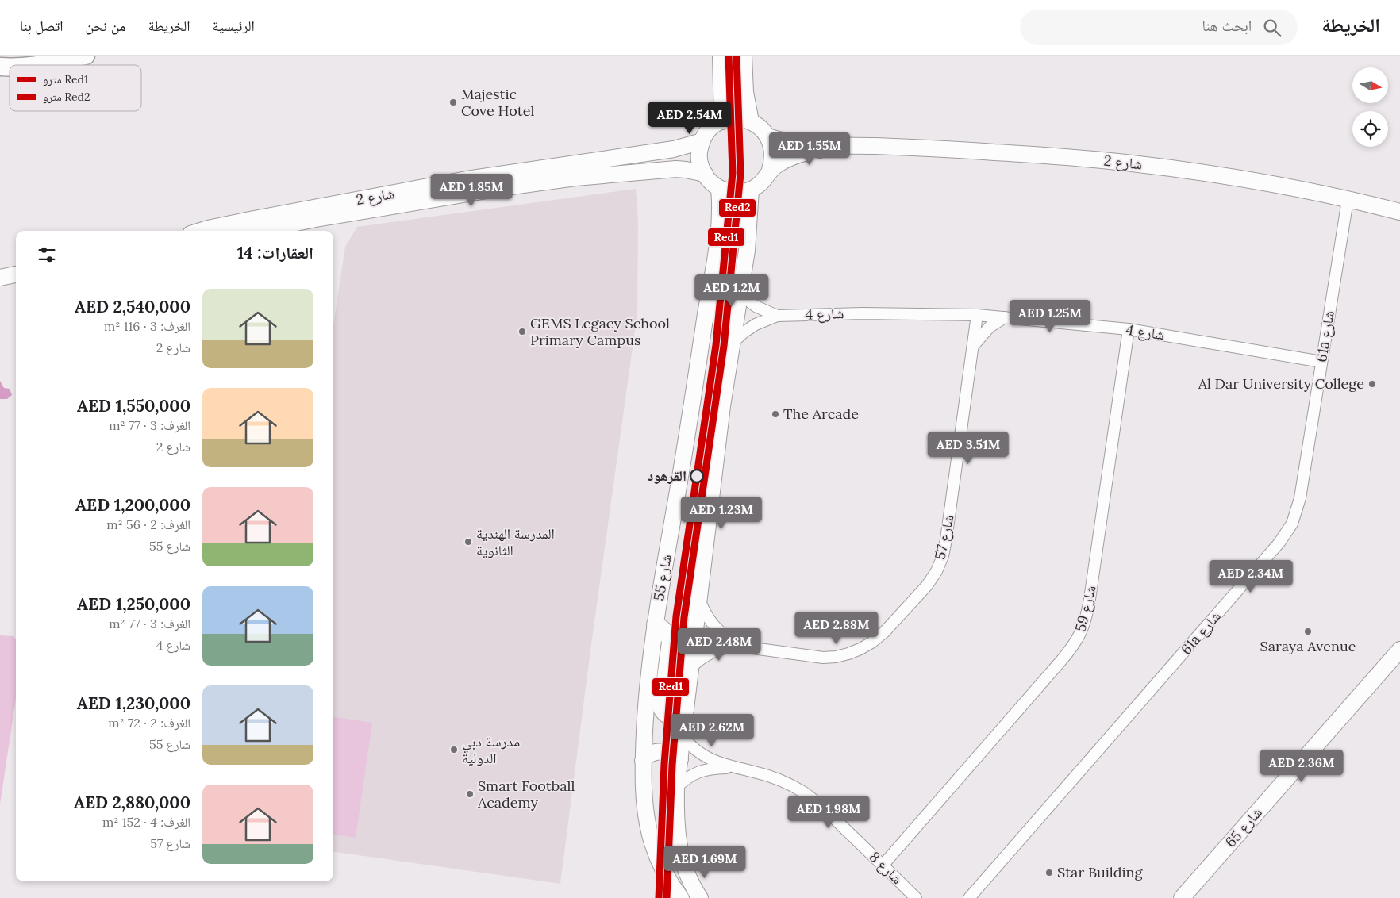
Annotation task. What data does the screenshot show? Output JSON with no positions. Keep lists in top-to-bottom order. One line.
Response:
{"streets":{"street":["شارع 2","شارع 4","61a شارع","شارع 57","شارع 55","شارع 59","شارع 65","شارع 8"]},"crossings":[["شارع 2","61a شارع"],["شارع 2","شارع 55"],["شارع 4","61a شارع"],["شارع 4","شارع 57"],["شارع 4","شارع 59"],["شارع 59","شارع 8"]],"places":["Majestic Cove Hotel","GEMS Legacy School Primary Campus","Al Dar University College","The Arcade","القرهود","المدرسة الهندية الثانوية","Saraya Avenue","مدرسة دبي الدولية","Smart Football Academy","Star Building"],"lines":["metro line Red1","metro line Red2"],"legend":["مترو Red1","مترو Red2"],"north":"right","page":{"header":"الخريطة","search":"ابحث هنا","nav":["الرئيسية","الخريطة","من نحن","اتصل بنا"],"price":["AED 2.54M","AED 1.55M","AED 1.85M","AED 1.2M","AED 1.25M","AED 3.51M","AED 1.23M","AED 2.34M","AED 2.88M","AED 2.48M","AED 2.62M","AED 2.36M","AED 1.98M","AED 1.69M"],"heading":"العقارات: 14","list":[{"name":"AED 2,540,000","note":"الغرف: 3 · 116 m² · شارع 2"},{"name":"AED 1,550,000","note":"الغرف: 3 · 77 m² · شارع 2"},{"name":"AED 1,200,000","note":"الغرف: 2 · 56 m² · شارع 55"},{"name":"AED 1,250,000","note":"الغرف: 3 · 77 m² · شارع 4"},{"name":"AED 1,230,000","note":"الغرف: 2 · 72 m² · شارع 55"},{"name":"AED 2,880,000","note":"الغرف: 4 · 152 m² · شارع 57"}]}}
